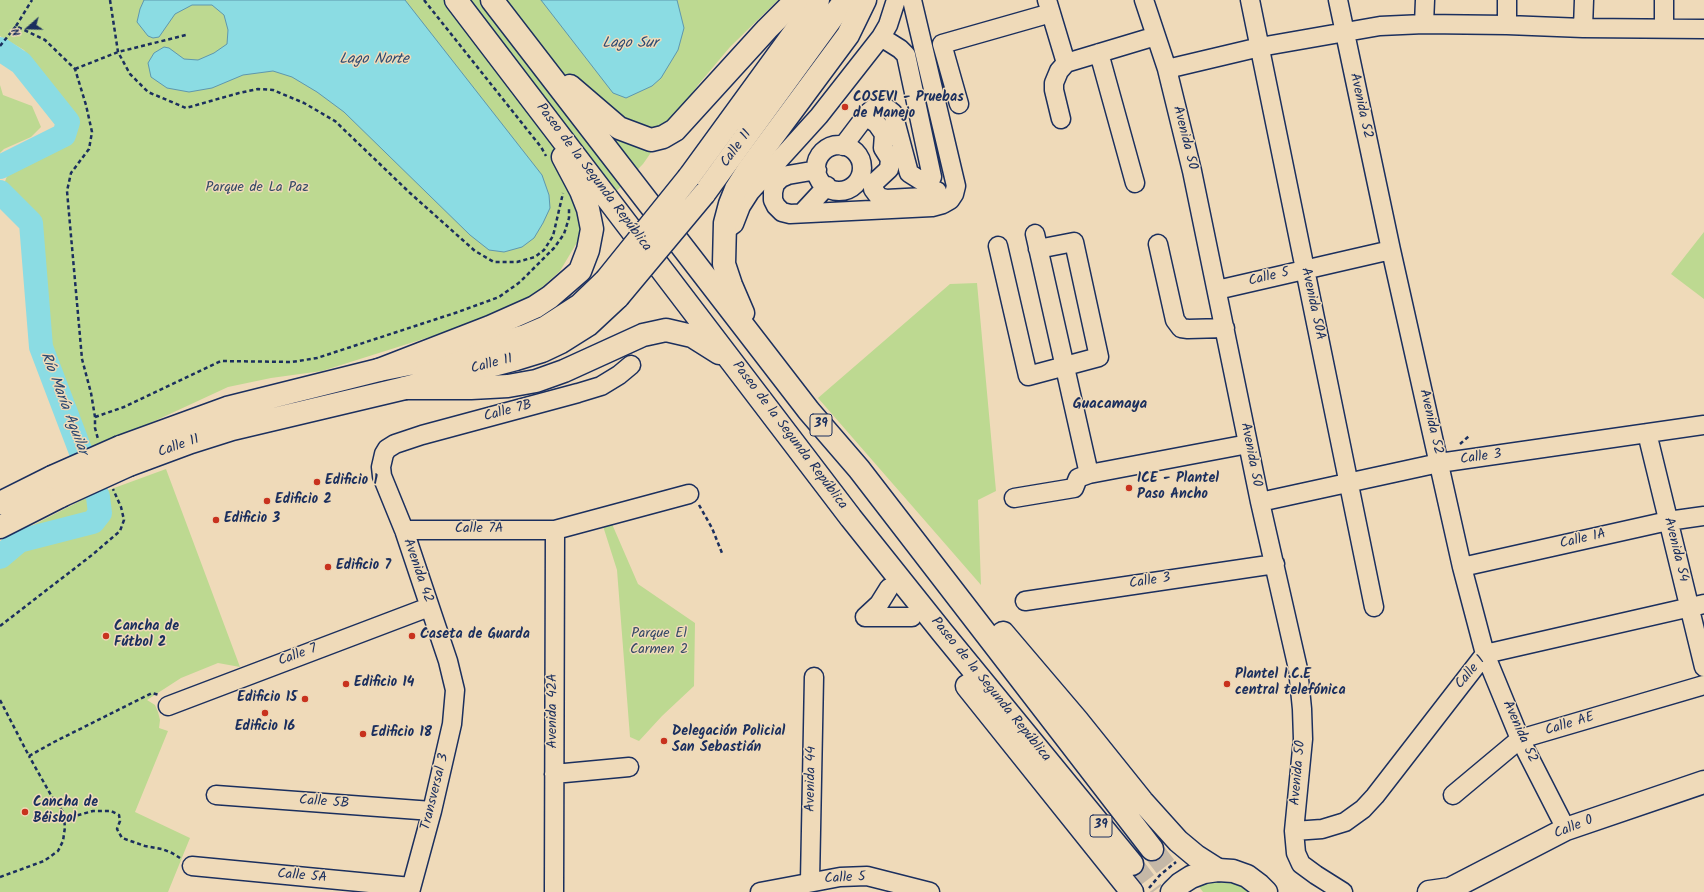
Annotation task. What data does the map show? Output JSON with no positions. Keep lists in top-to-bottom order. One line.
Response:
{"streets":{"main road":["Calle 11","Paseo de la Segunda República","39","Calle 0"],"street":["Avenida 52","Avenida 50","Calle 5","Avenida 50A","Calle 7B","Calle 3","Calle 7A","Calle 1A","Avenida 54","Avenida 42","Calle 7","Calle 1","Avenida 42A","Calle AE","Avenida 44","Transversal 3","Calle 5B","Calle 5A"]},"crossings":[["Avenida 52","Calle 5"],["Avenida 52","Calle 3"],["Avenida 52","Calle 1A"],["Avenida 52","Calle 1"],["Avenida 52","Calle AE"],["Avenida 52","Calle 0"],["Avenida 50","Calle 5"],["Avenida 50","Calle 3"],["Avenida 50","Calle 1"],["Calle 5","Avenida 50A"],["Calle 5","Avenida 44"],["Avenida 50A","Calle 3"],["Calle 7B","Avenida 42"],["Calle 3","Avenida 54"],["Calle 7A","Avenida 42"],["Calle 7A","Avenida 42A"],["Calle 1A","Avenida 54"],["Avenida 54","Calle 1"],["Avenida 42","Calle 7"],["Avenida 42","Transversal 3"],["Transversal 3","Calle 5B"],["Transversal 3","Calle 5A"]],"districts":["Guacamaya"],"water":["Lago Sur","Lago Norte","Río María Aguilar"],"parks":["Parque de La Paz","Parque El Carmen 2"],"places":["COSEVI - Pruebas de Manejo","Edificio 1","ICE - Plantel Paso Ancho","Edificio 2","Edificio 3","Edificio 7","Cancha de Fútbol 2","Caseta de Guarda","Edificio 14","Plantel I.C.E central telefónica","Edificio 15","Edificio 16","Edificio 18","Delegación Policial San Sebastián","Cancha de Béisbol"],"north":"left"}
